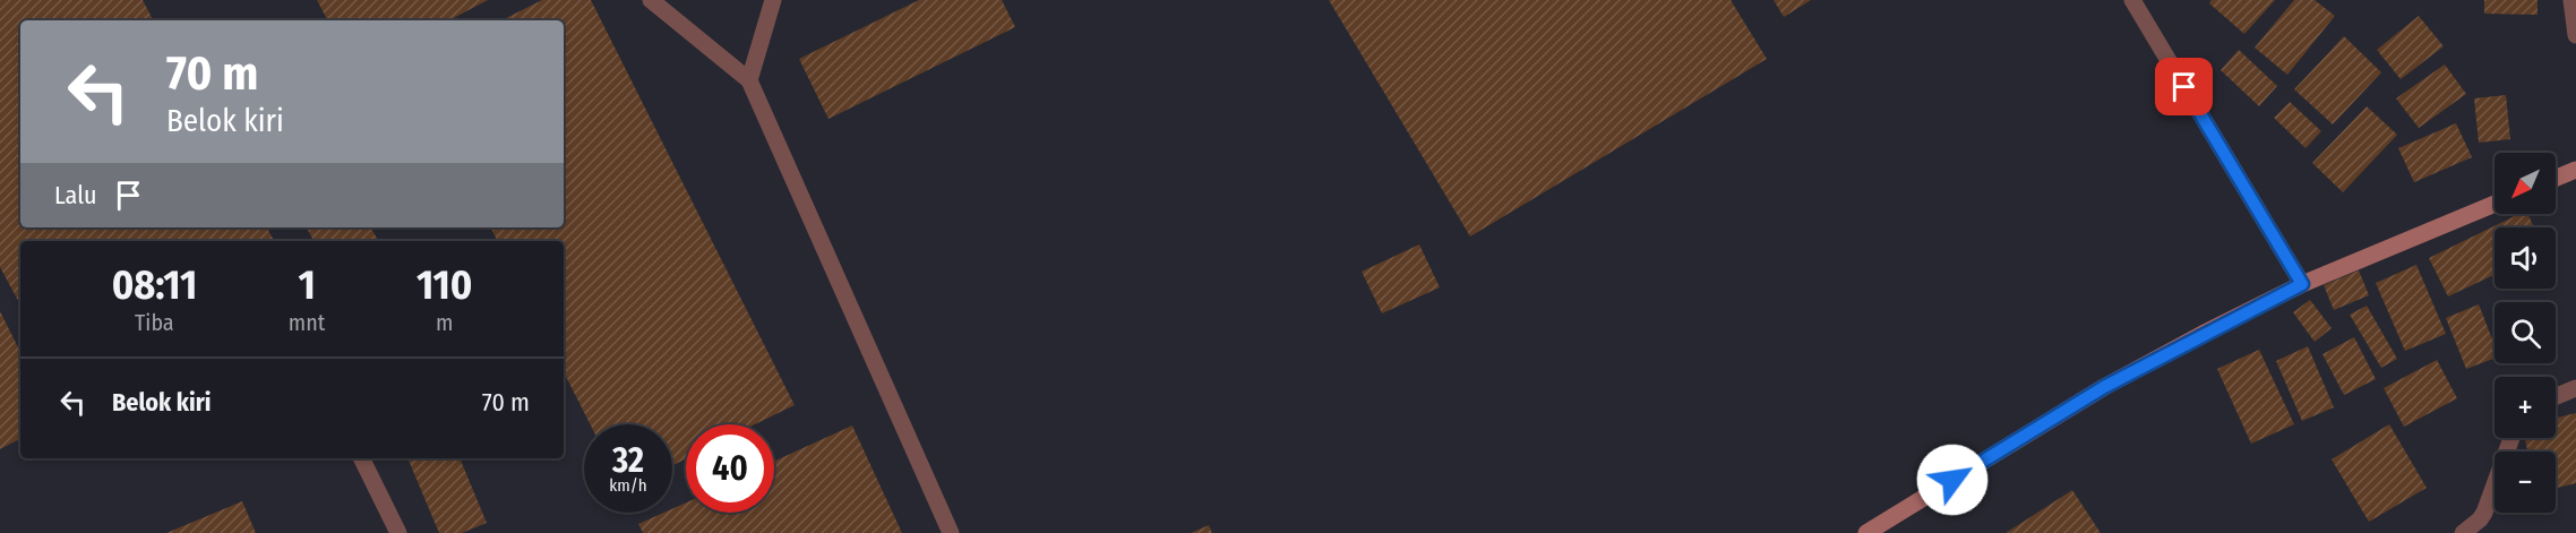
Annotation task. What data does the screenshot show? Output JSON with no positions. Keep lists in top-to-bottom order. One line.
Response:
{"north":"bottom left","page":{"turn":["70 m","Belok kiri"],"map_buttons":["+","−"],"then":"Lalu","eta":["08:11","Tiba","1","mnt","110","m"],"list":[{"name":"Belok kiri","value":"70 m"}],"speed":"32 km/h","limit":"40"}}
